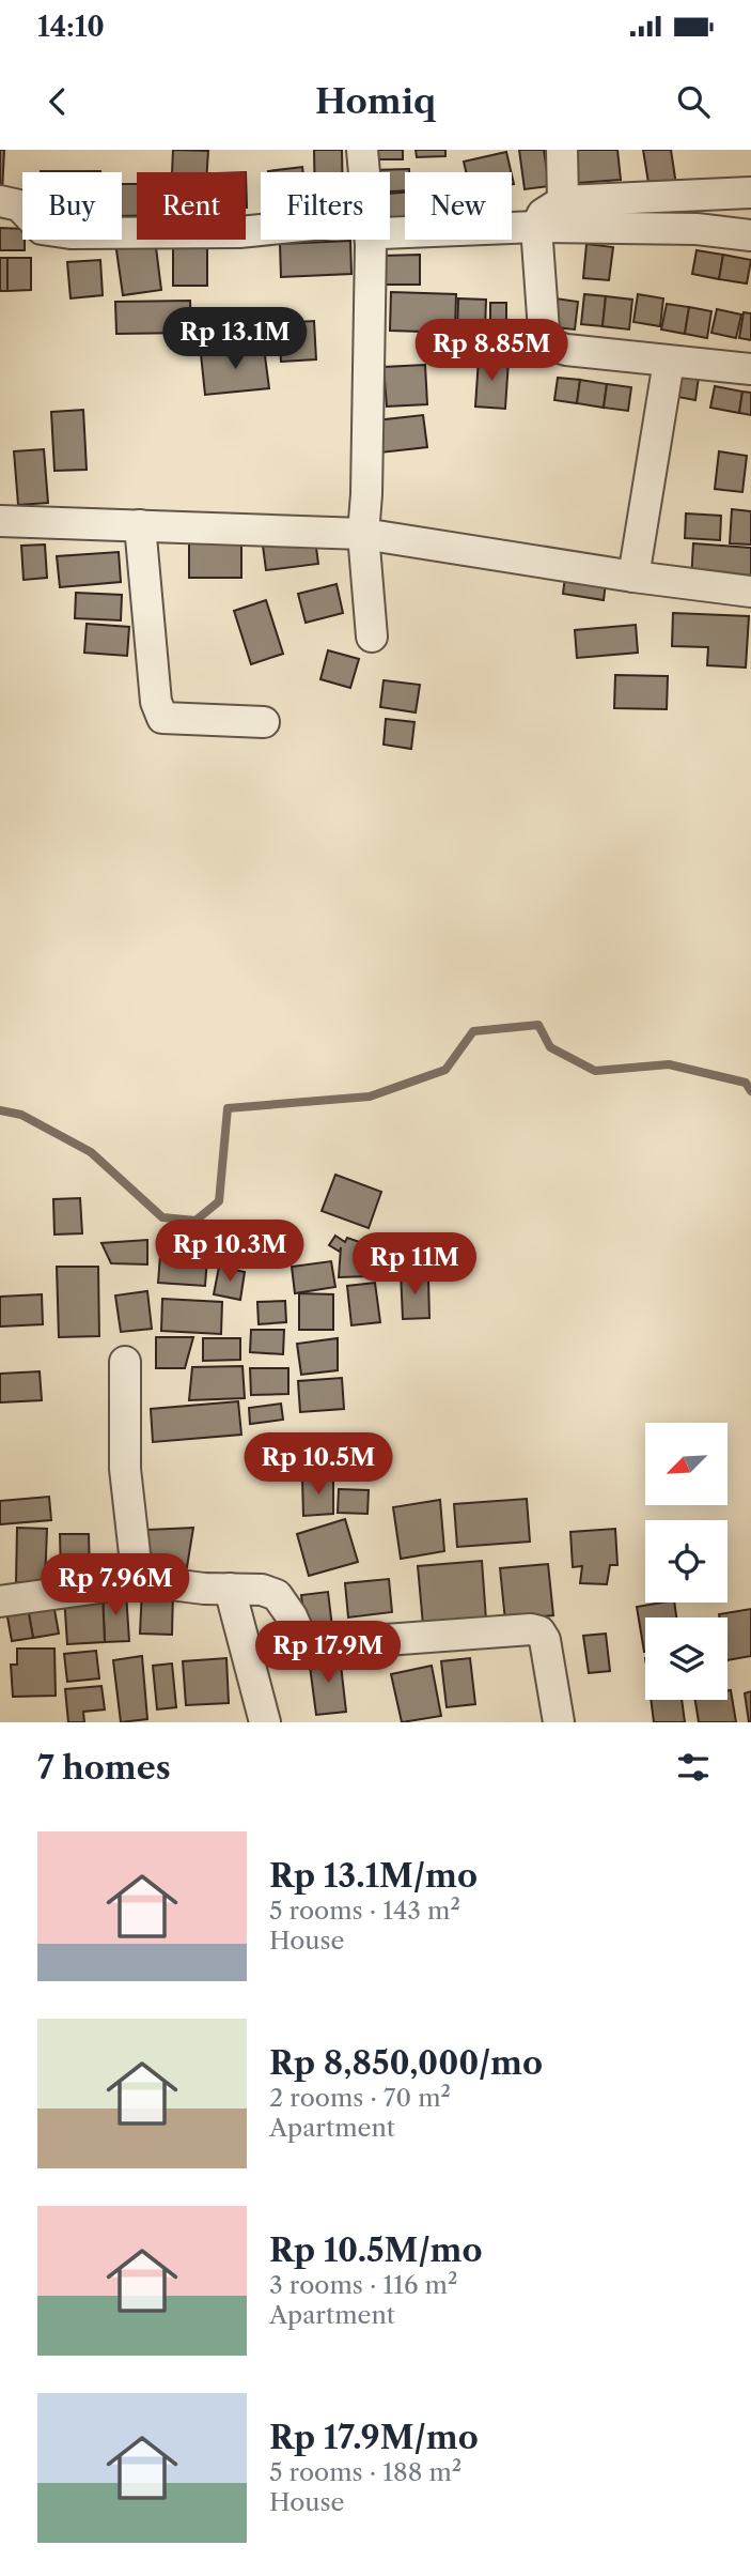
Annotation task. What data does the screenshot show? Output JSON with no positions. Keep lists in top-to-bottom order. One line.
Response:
{"north":"bottom left","page":{"status":"14:10","header":"Homiq","chip":["Buy","Rent","Filters","New"],"price":["Rp 13.1M","Rp 8.85M","Rp 10.3M","Rp 11M","Rp 10.5M","Rp 7.96M","Rp 17.9M"],"heading":"7 homes","list":[{"name":"Rp 13.1M/mo","note":"5 rooms · 143 m² · House"},{"name":"Rp 8,850,000/mo","note":"2 rooms · 70 m² · Apartment"},{"name":"Rp 10.5M/mo","note":"3 rooms · 116 m² · Apartment"},{"name":"Rp 17.9M/mo","note":"5 rooms · 188 m² · House"}]}}
